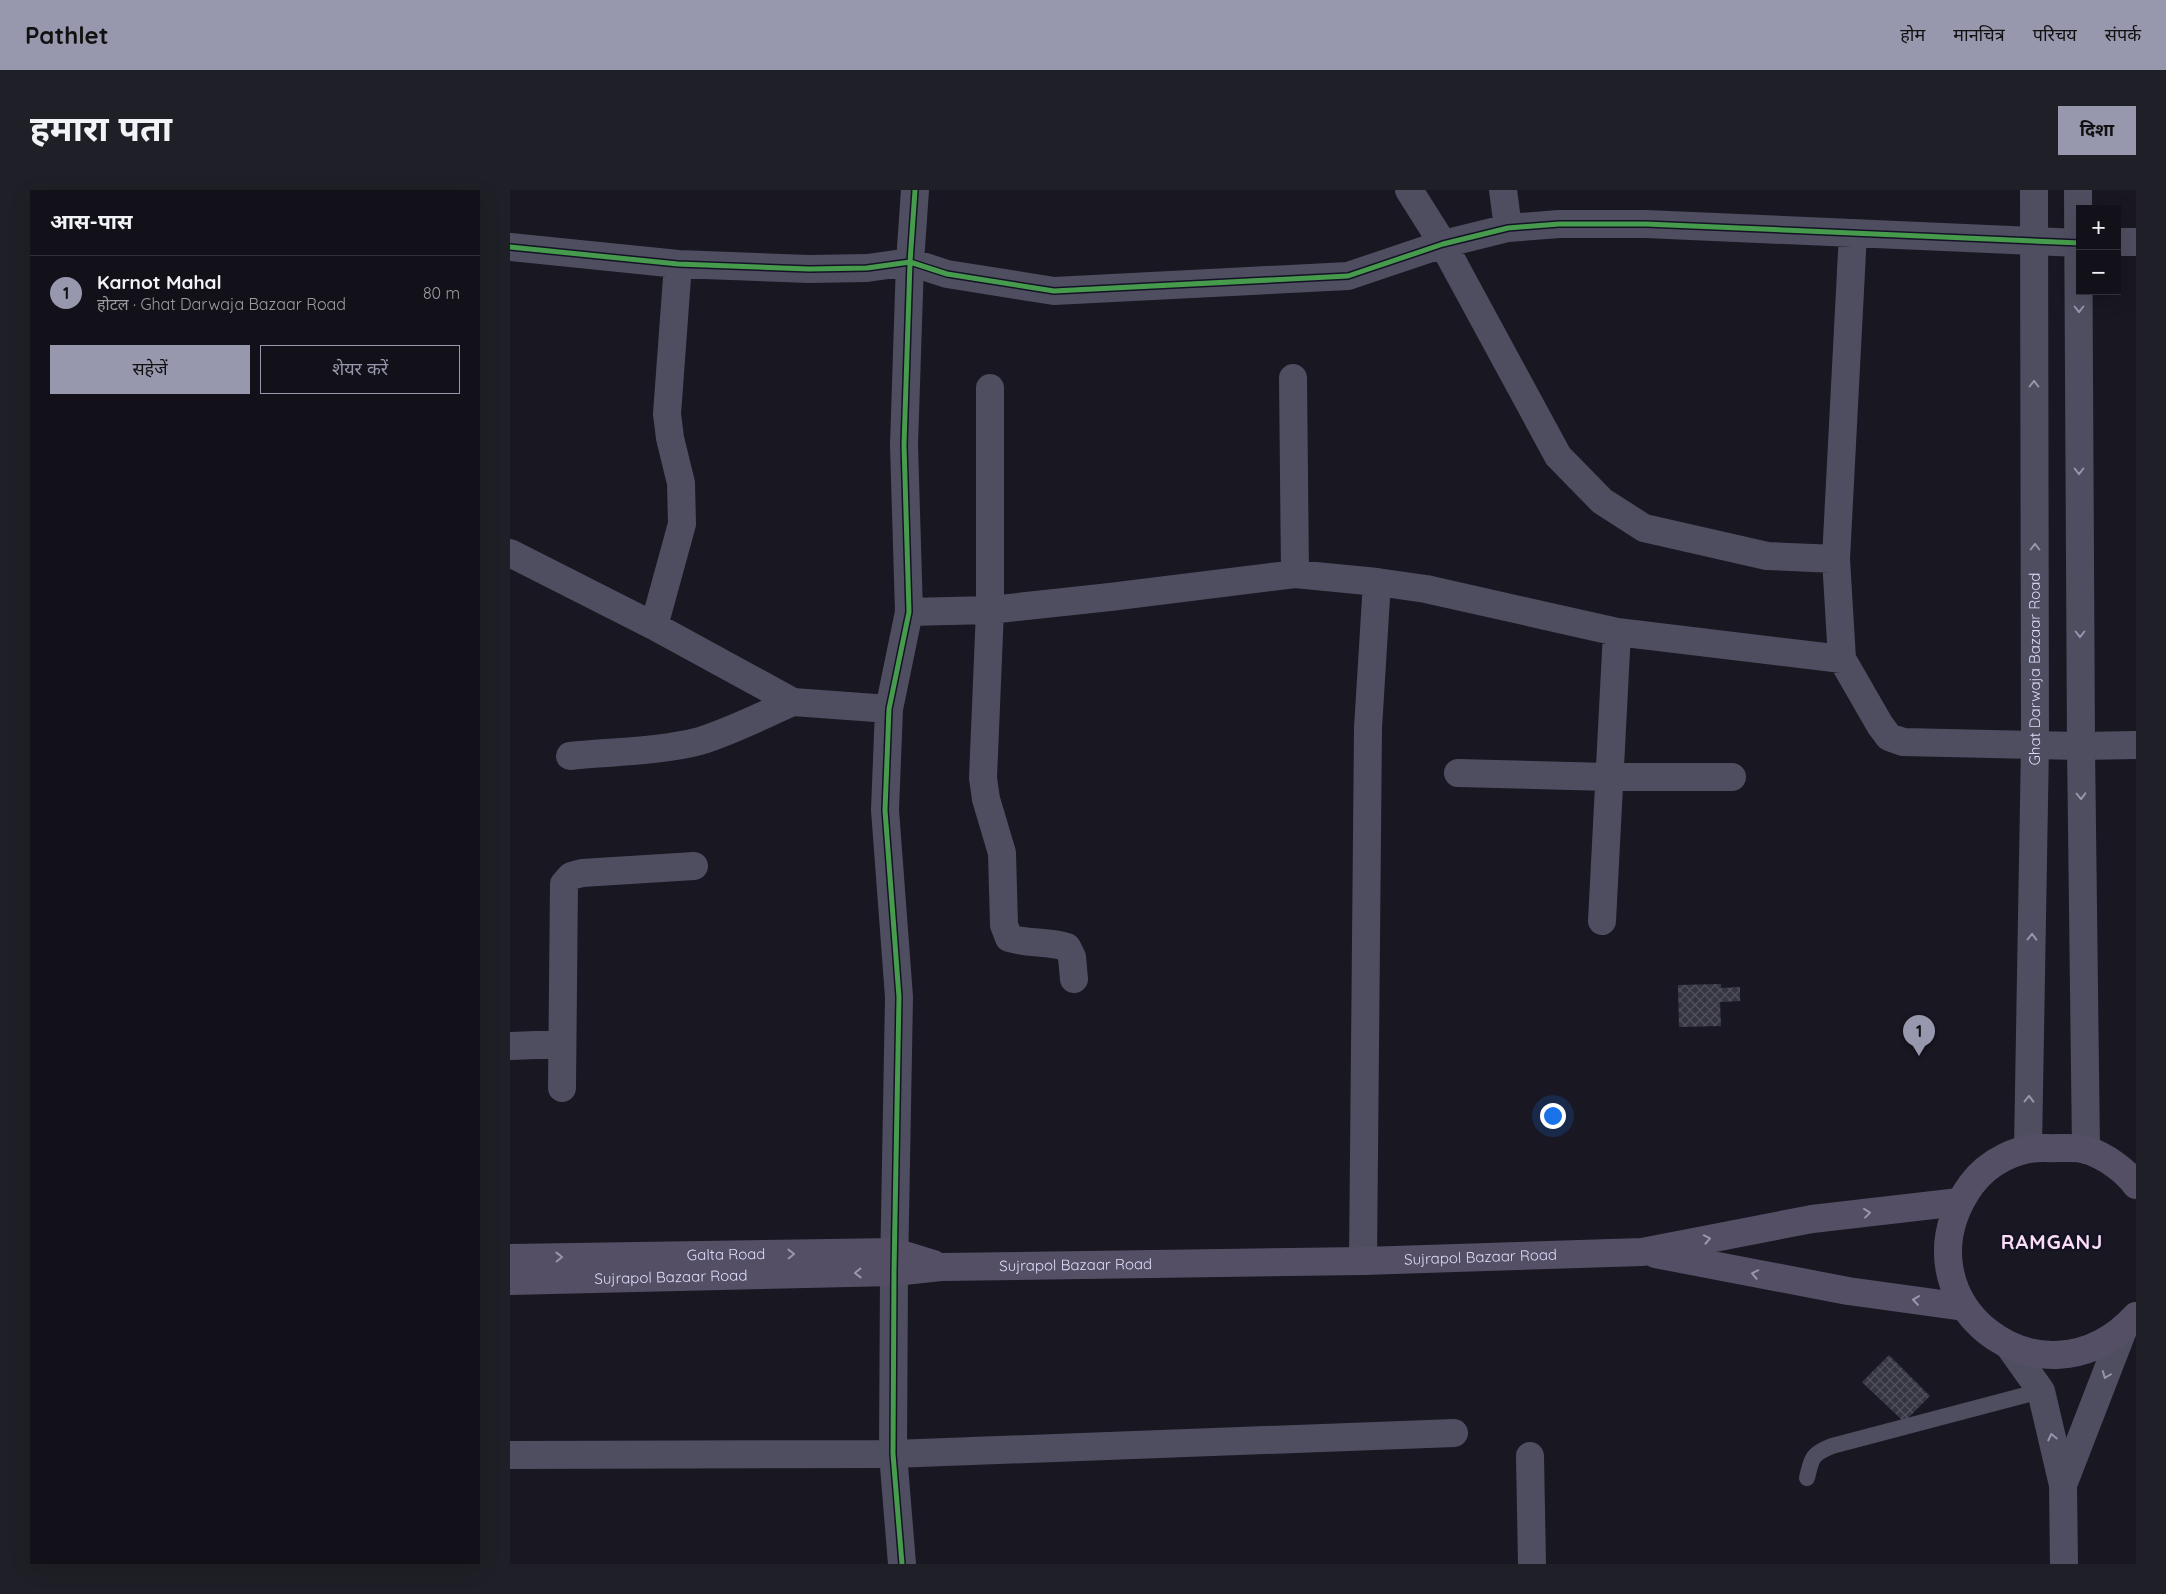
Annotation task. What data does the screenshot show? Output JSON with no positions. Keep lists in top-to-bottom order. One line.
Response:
{"streets":{"main road":["Galta Road","Sujrapol Bazaar Road"],"street":["Ghat Darwaja Bazaar Road"]},"crossings":[["Galta Road","Sujrapol Bazaar Road"]],"one_way":["Galta Road"],"districts":["RAMGANJ"],"page":{"header":"Pathlet","nav":["होम","मानचित्र","परिचय","संपर्क"],"title":"हमारा पता","buttons":["दिशा",["सहेजें","शेयर करें"]],"heading":"आस-पास","map_buttons":["+","−"],"list":[{"mark":"1","name":"Karnot Mahal","note":"होटल · Ghat Darwaja Bazaar Road","value":"80 m"}],"pins":"1"}}
